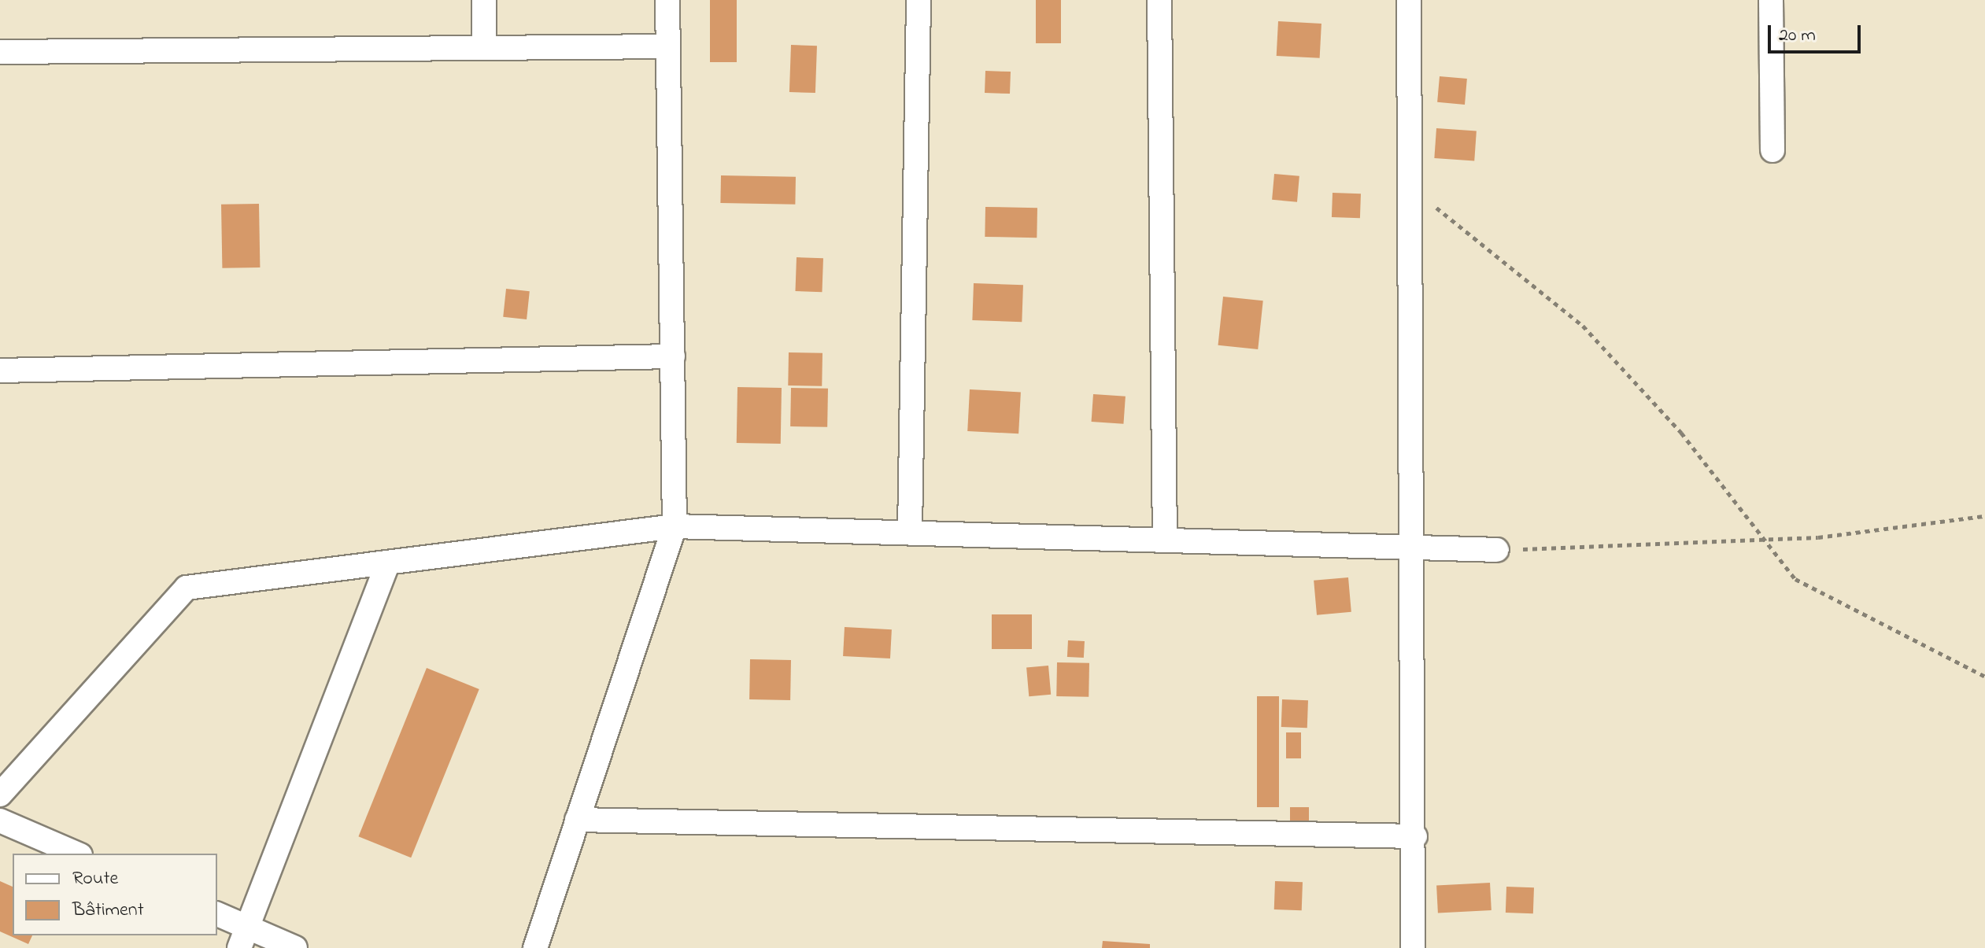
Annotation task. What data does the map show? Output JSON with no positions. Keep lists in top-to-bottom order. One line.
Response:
{"legend":["Route","Bâtiment"],"scale_bar":"20 m"}
